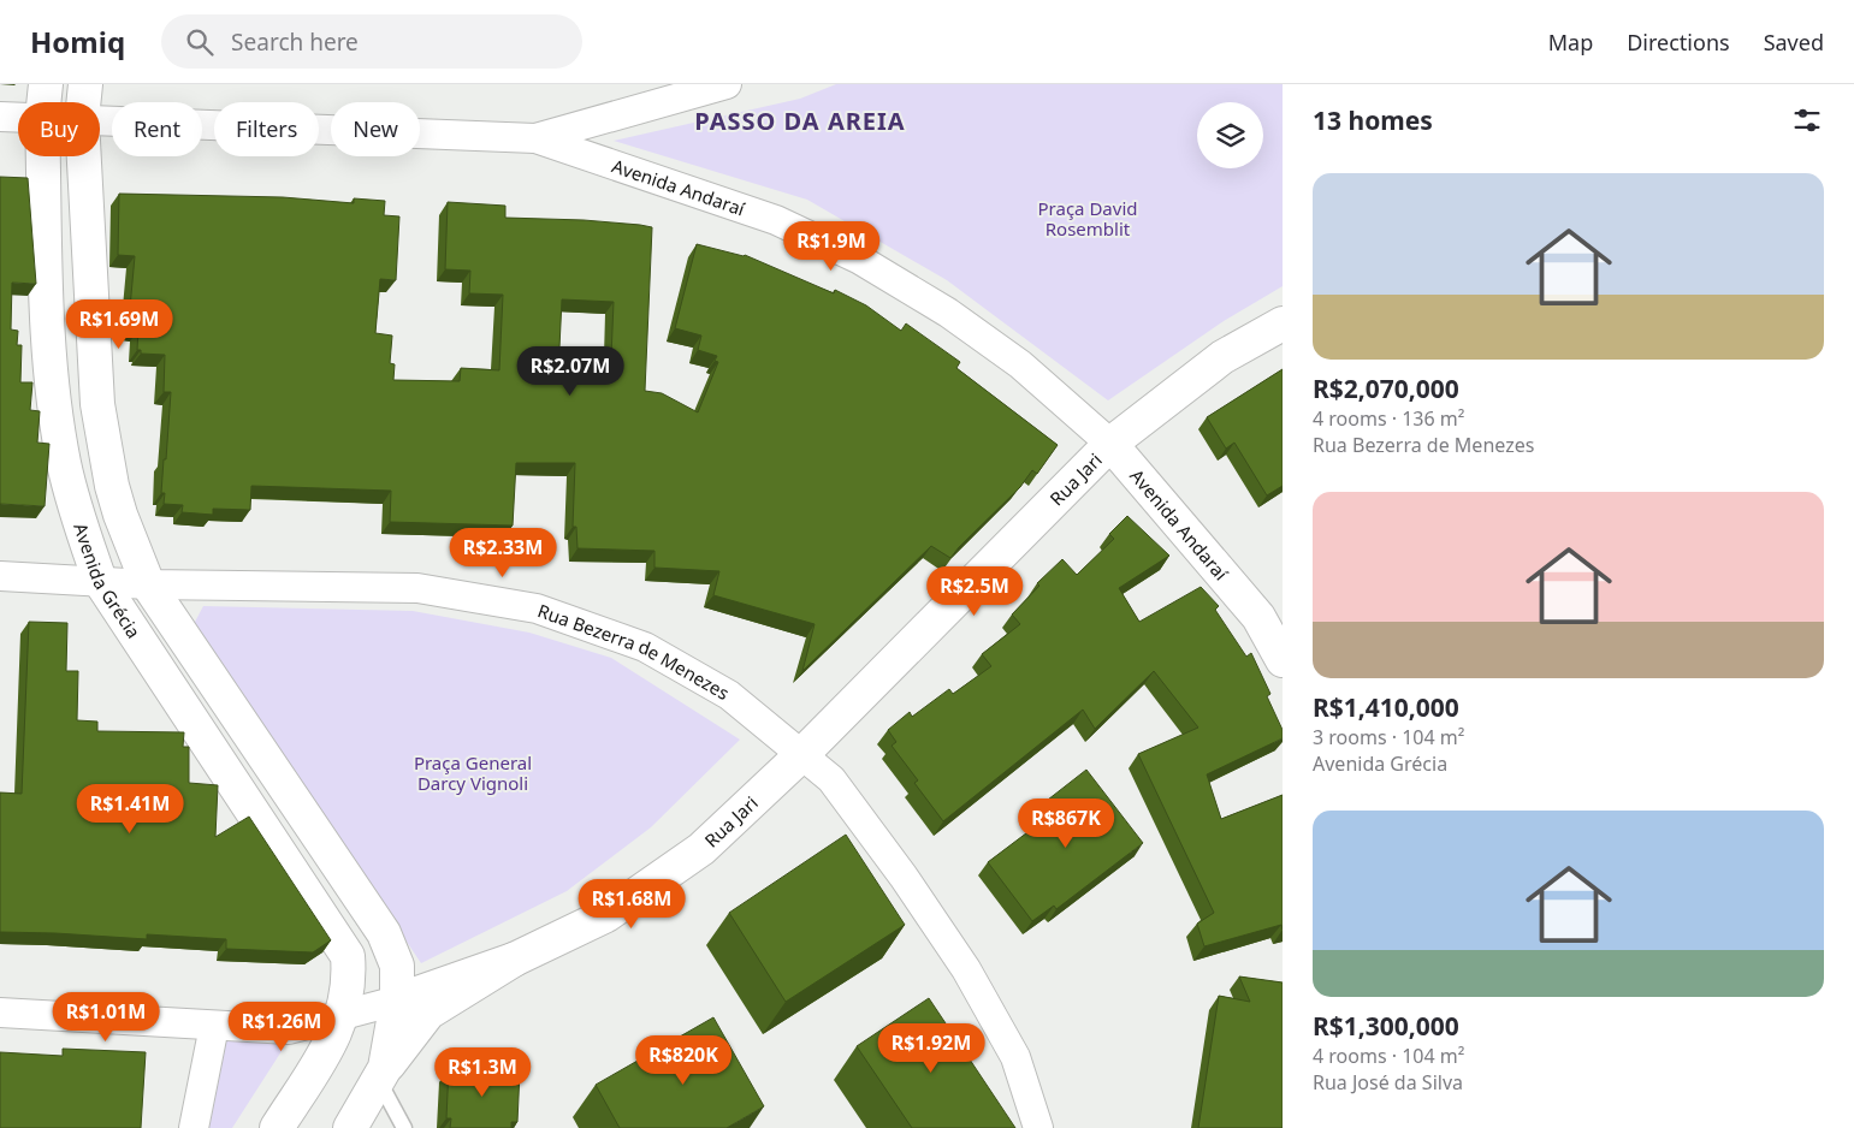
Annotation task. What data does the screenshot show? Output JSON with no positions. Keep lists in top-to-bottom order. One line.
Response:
{"streets":{"main road":["Avenida Andaraí","Rua Jari","Avenida Grécia"],"street":["Rua Bezerra de Menezes"]},"crossings":[["Avenida Andaraí","Rua Jari"],["Rua Jari","Avenida Grécia"],["Rua Jari","Rua Bezerra de Menezes"],["Avenida Grécia","Rua Bezerra de Menezes"]],"districts":["PASSO DA AREIA"],"parks":["Praça David Rosemblit","Praça General Darcy Vignoli"],"page":{"header":"Homiq","search":"Search here","nav":["Map","Directions","Saved"],"heading":"13 homes","chip":["Buy","Rent","Filters","New"],"list":[{"name":"R$2,070,000","note":"4 rooms · 136 m² · Rua Bezerra de Menezes"},{"name":"R$1,410,000","note":"3 rooms · 104 m² · Avenida Grécia"},{"name":"R$1,300,000","note":"4 rooms · 104 m² · Rua José da Silva"}],"price":["R$1.9M","R$1.69M","R$2.07M","R$2.33M","R$2.5M","R$1.41M","R$867K","R$1.68M","R$1.01M","R$1.26M","R$1.92M","R$820K","R$1.3M"]}}
